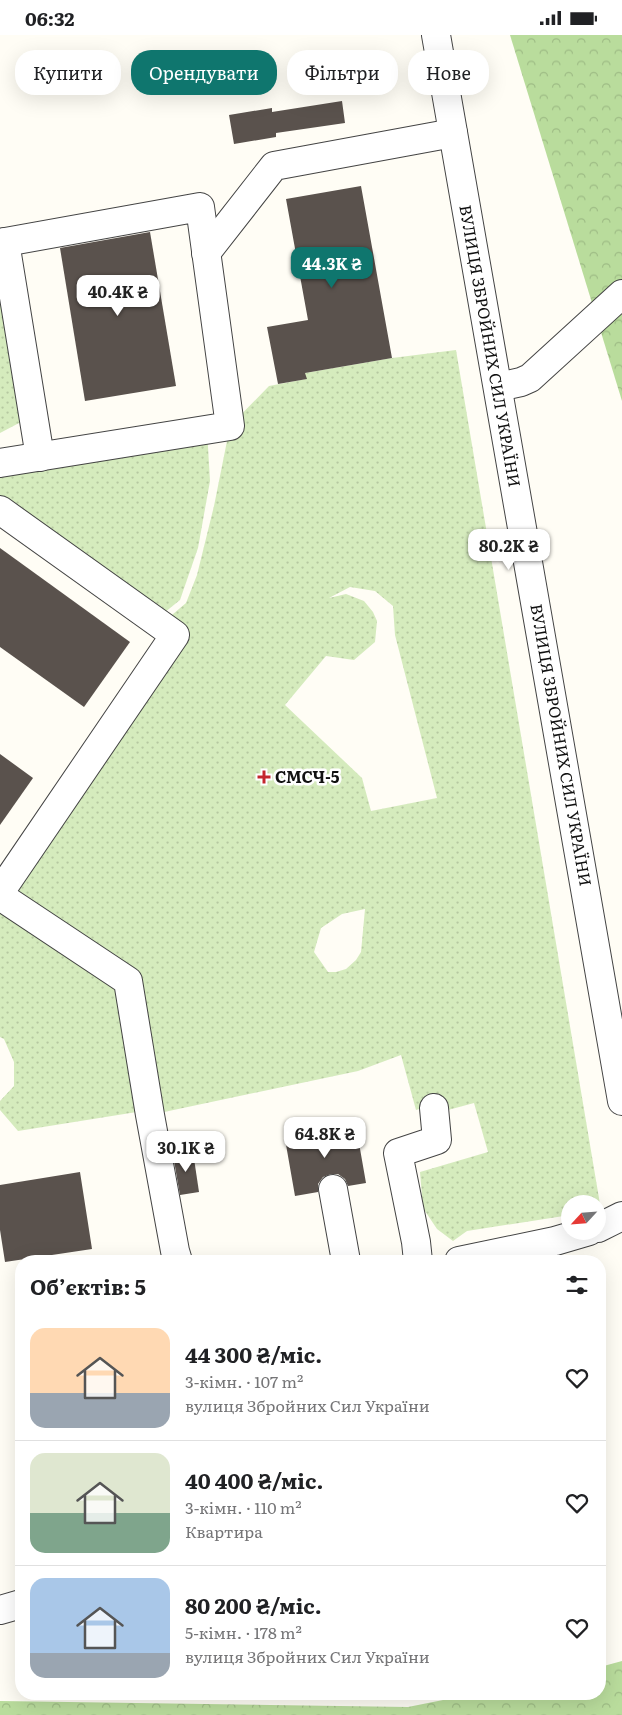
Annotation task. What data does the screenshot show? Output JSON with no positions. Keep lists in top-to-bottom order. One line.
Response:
{"streets":{"street":["ВУЛИЦЯ ЗБРОЙНИХ СИЛ УКРАЇНИ"]},"places":{"health":["СМСЧ-5"]},"north":"bottom left","page":{"status":"06:32","chip":["Купити","Орендувати","Фільтри","Нове"],"price":["44.3K ₴","40.4K ₴","80.2K ₴","64.8K ₴","30.1K ₴"],"heading":"Об’єктів: 5","list":[{"name":"44 300 ₴/міс.","note":"3-кімн. · 107 m² · вулиця Збройних Сил України"},{"name":"40 400 ₴/міс.","note":"3-кімн. · 110 m² · Квартира"},{"name":"80 200 ₴/міс.","note":"5-кімн. · 178 m² · вулиця Збройних Сил України"}]}}
